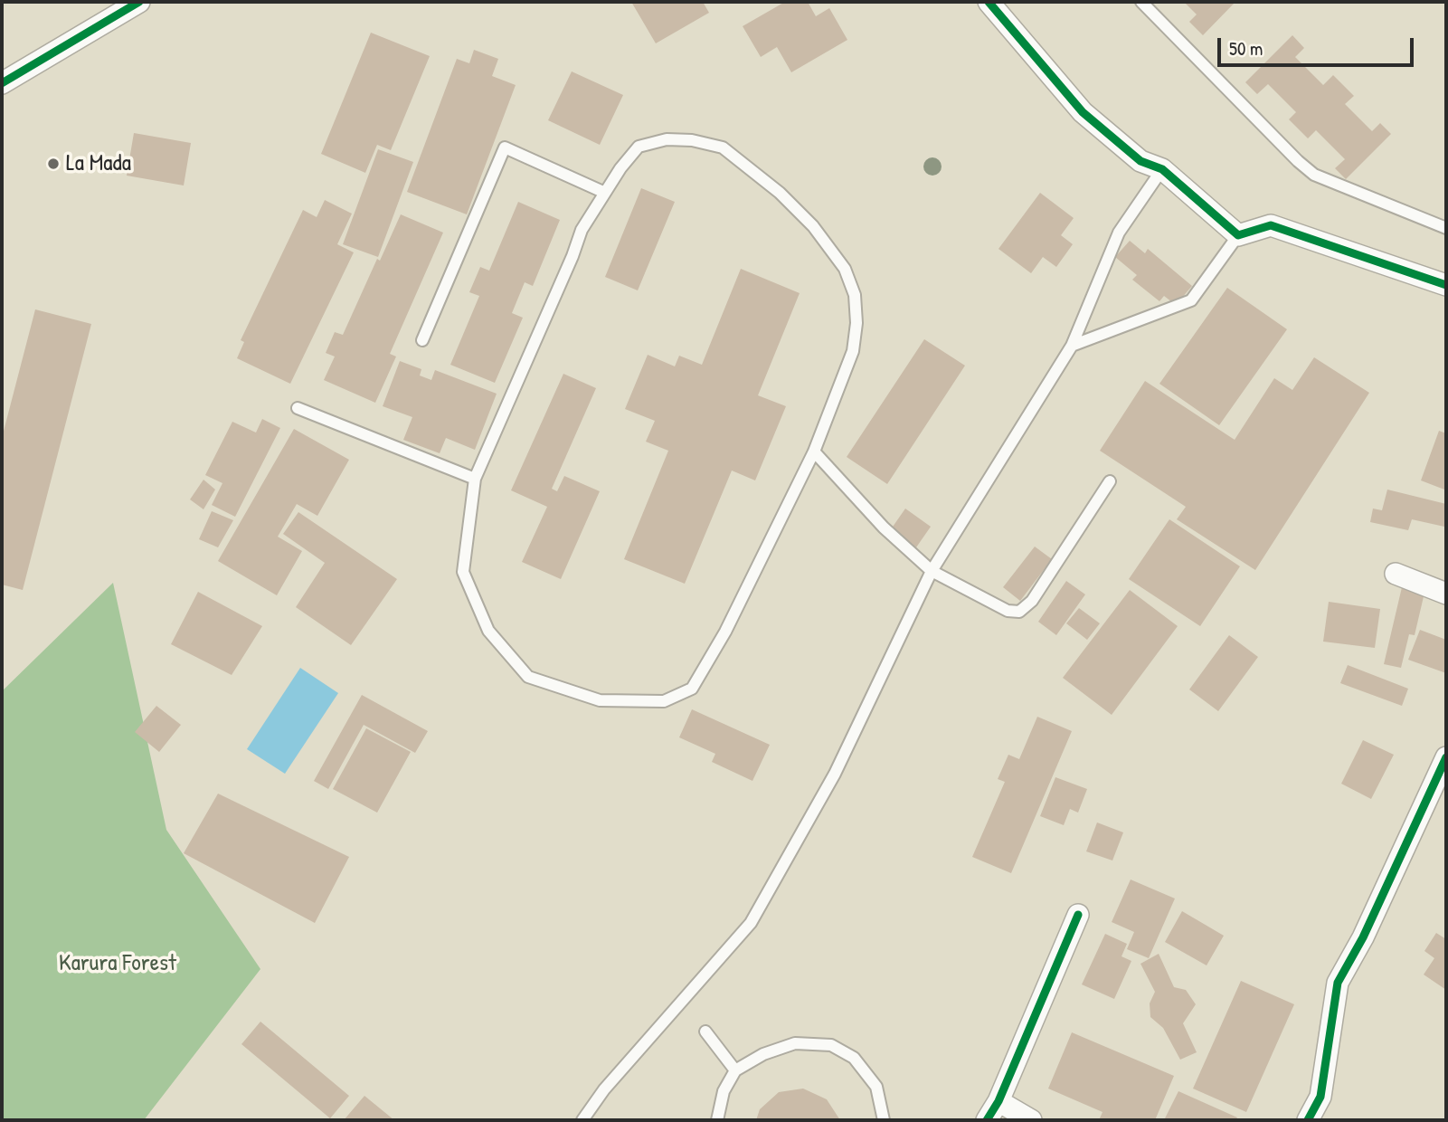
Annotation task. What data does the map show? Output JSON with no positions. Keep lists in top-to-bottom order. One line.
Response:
{"parks":["Karura Forest"],"places":["La Mada"],"scale_bar":"50 m"}
